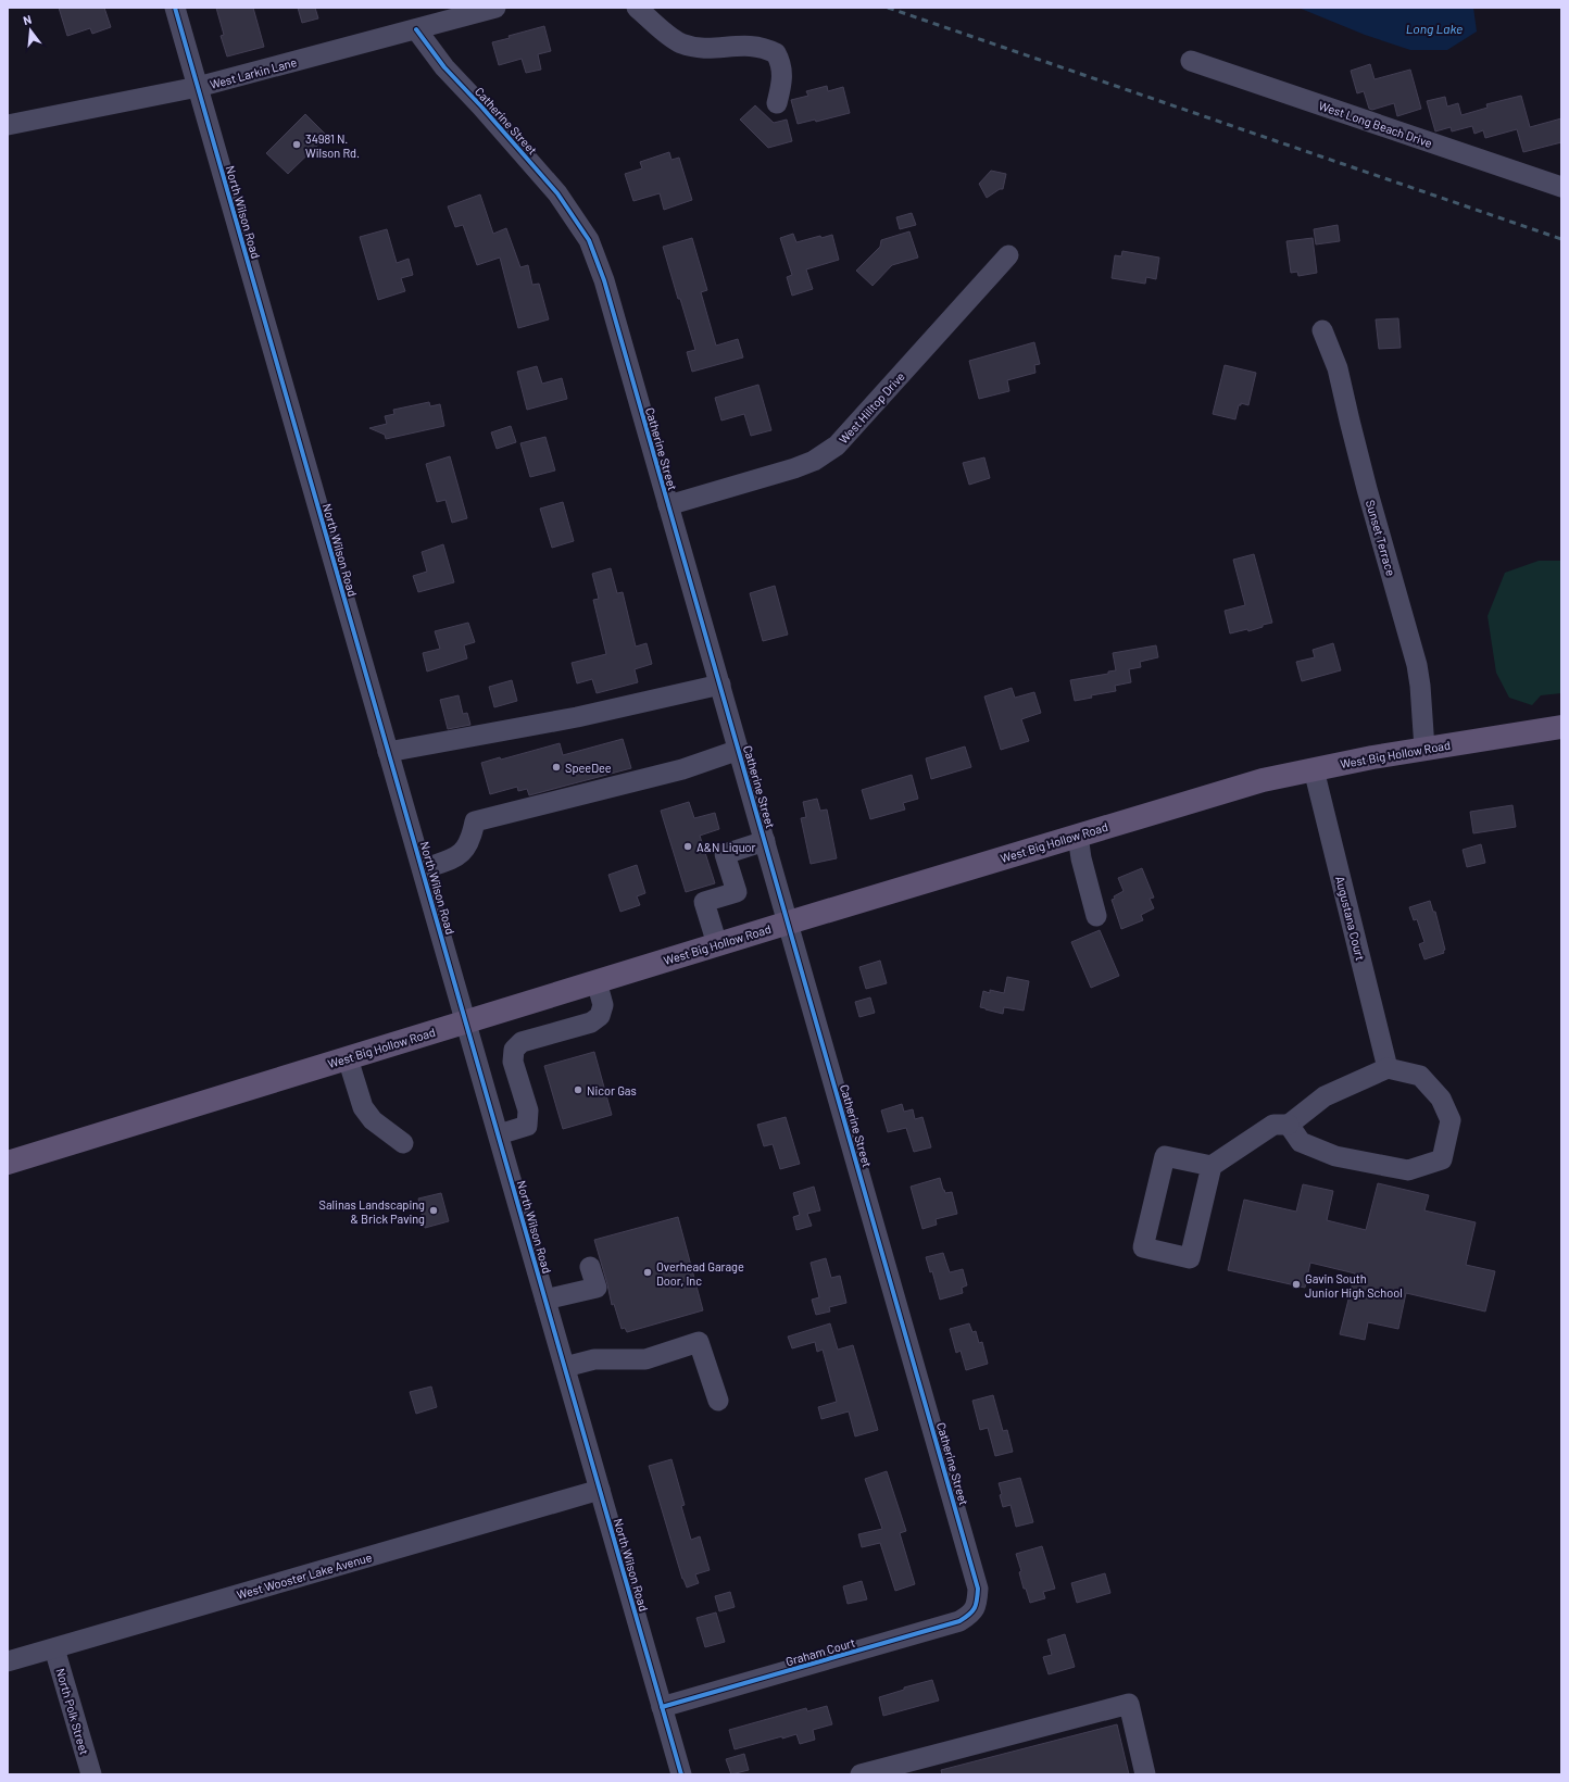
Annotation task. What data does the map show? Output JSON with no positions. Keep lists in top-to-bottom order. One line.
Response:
{"streets":{"main road":["West Big Hollow Road"],"street":["West Larkin Lane","Catherine Street","West Long Beach Drive","North Wilson Road","West Hilltop Drive","Sunset Terrace","Augustana Court","West Wooster Lake Avenue","Graham Court","North Polk Street"]},"crossings":[["West Larkin Lane","Catherine Street"],["West Larkin Lane","North Wilson Road"],["Catherine Street","West Hilltop Drive"],["Catherine Street","West Big Hollow Road"],["Catherine Street","Graham Court"],["North Wilson Road","West Big Hollow Road"],["North Wilson Road","West Wooster Lake Avenue"],["North Wilson Road","Graham Court"],["Sunset Terrace","West Big Hollow Road"],["West Big Hollow Road","Augustana Court"],["West Wooster Lake Avenue","North Polk Street"]],"water":["Long Lake"],"places":["34981 N. Wilson Rd.","SpeeDee","A&N Liquor","Nicor Gas","Salinas Landscaping & Brick Paving","Overhead Garage Door, Inc","Gavin South Junior High School"],"north":"top"}
